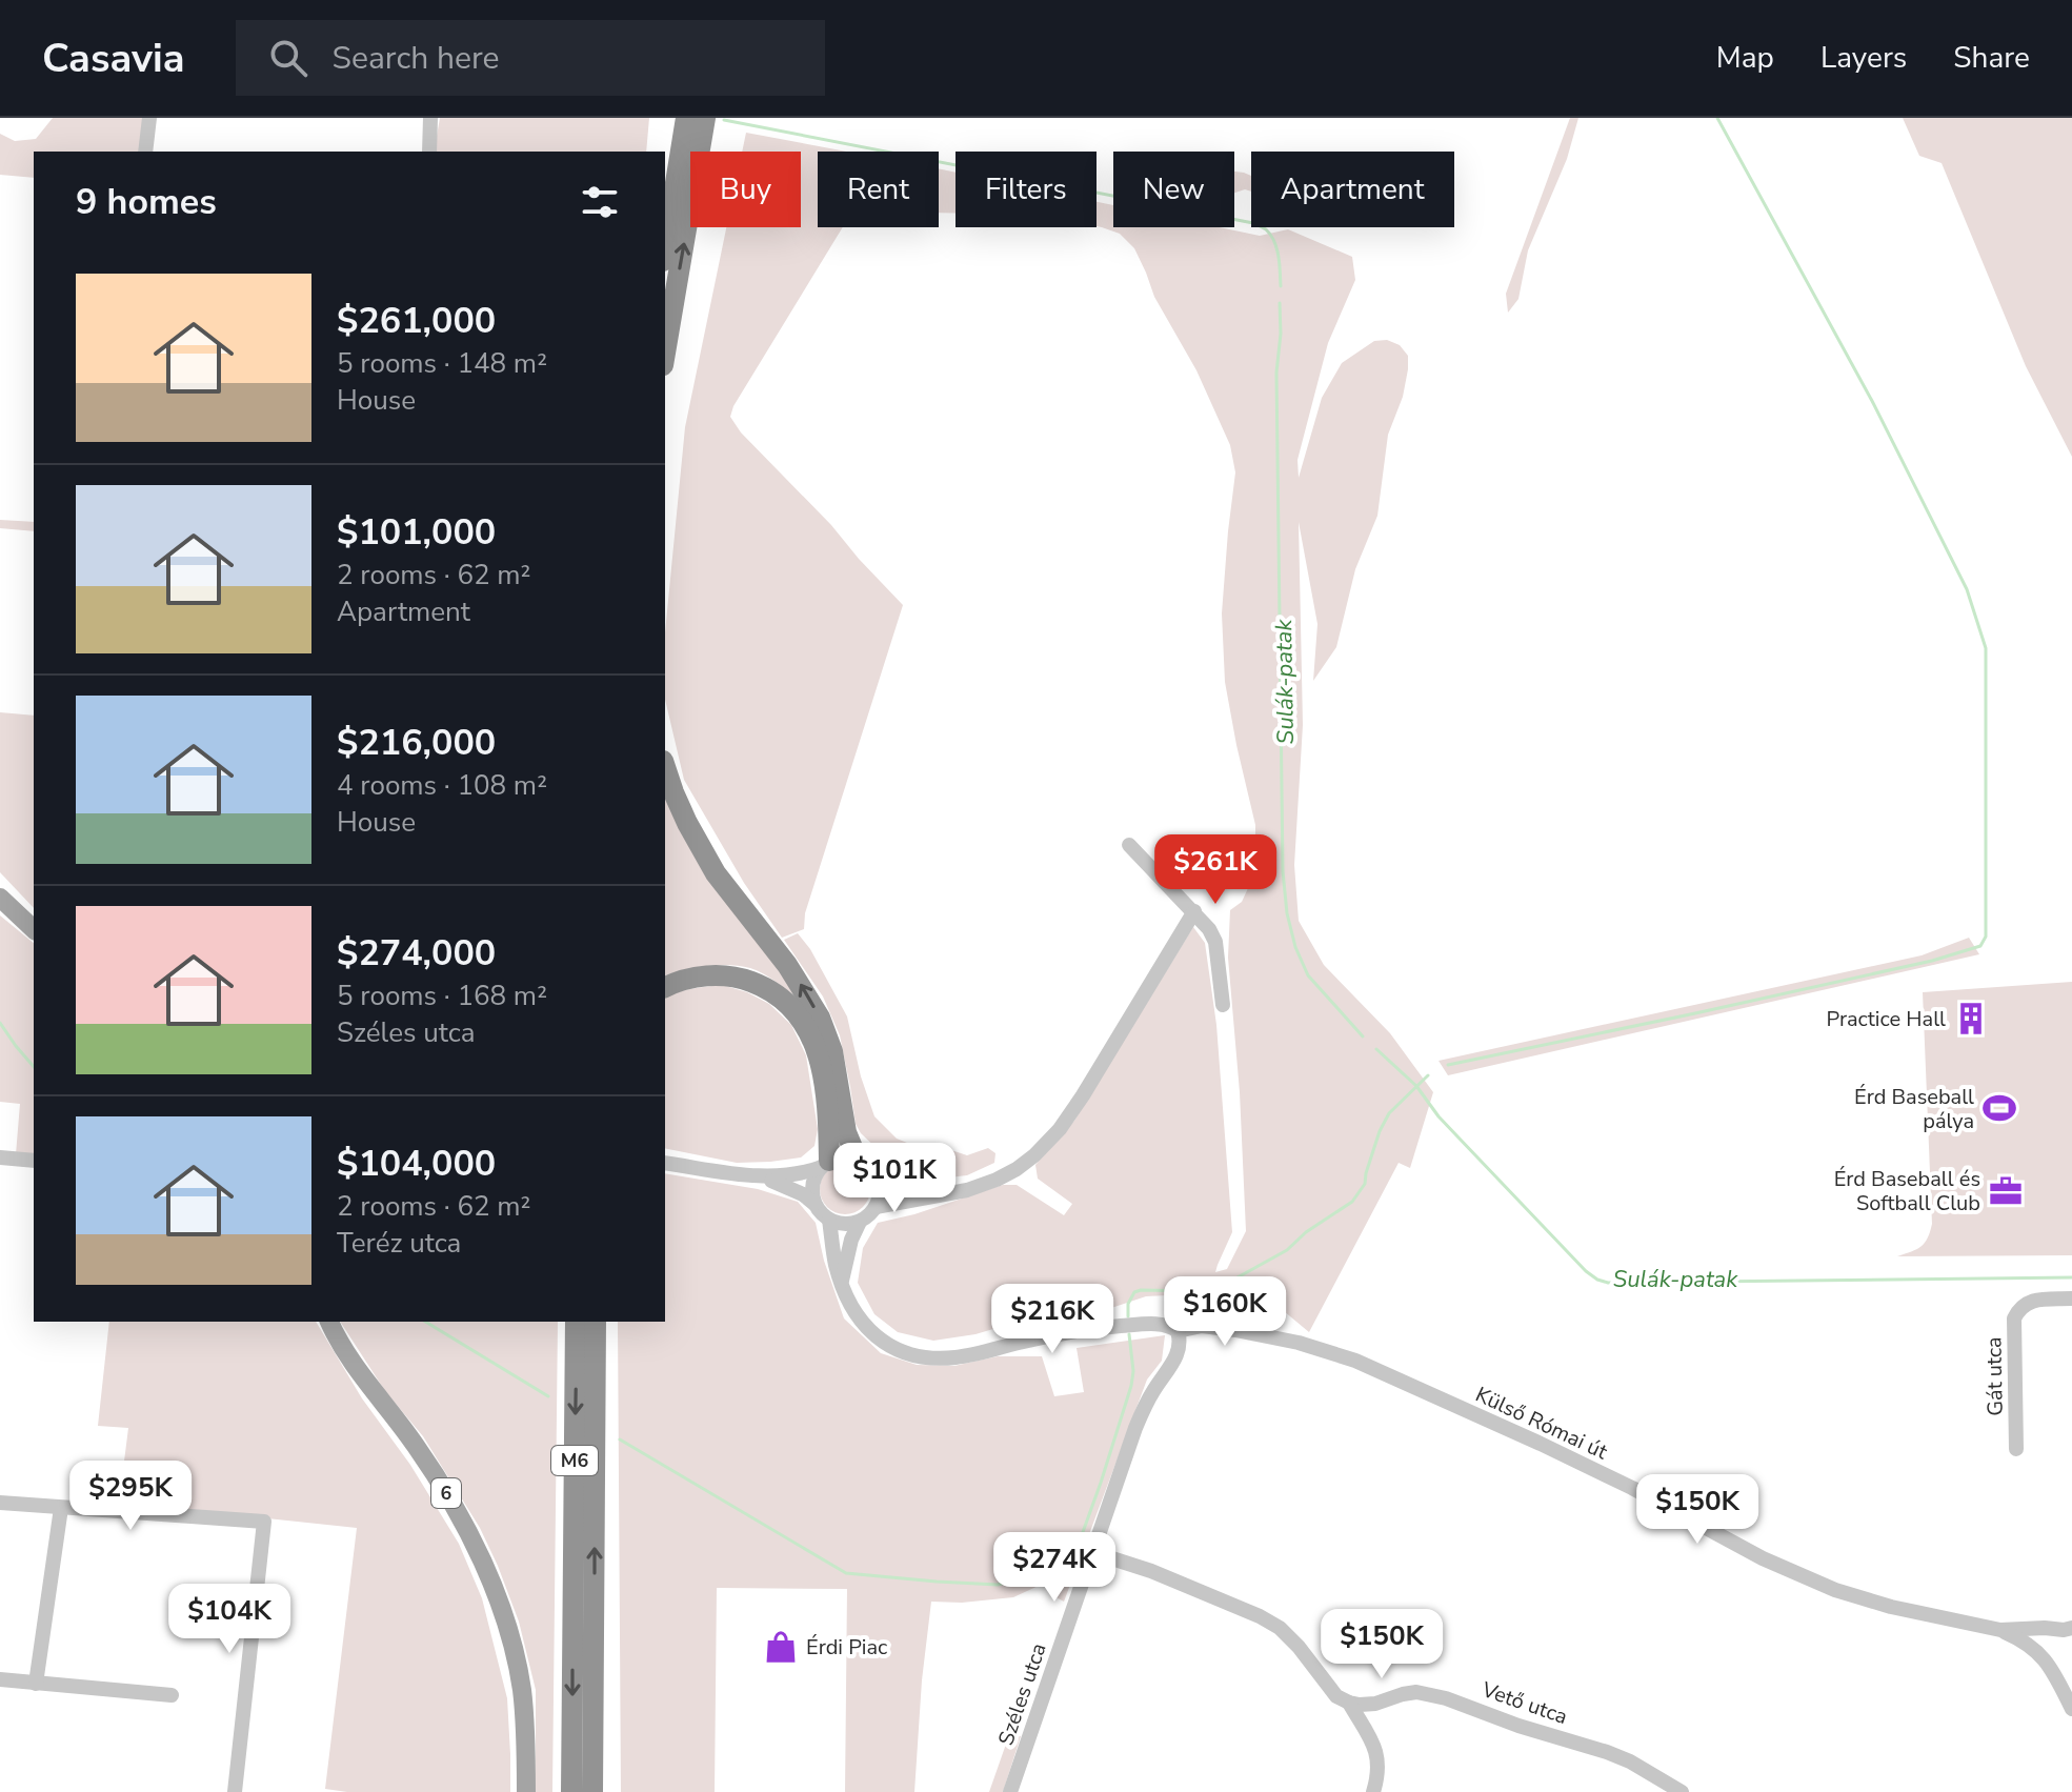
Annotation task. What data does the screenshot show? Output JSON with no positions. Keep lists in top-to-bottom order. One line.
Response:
{"streets":{"highway":["M6"],"main road":["6"],"street":["Gát utca","Külső Római út","Széles utca","Vető utca"]},"crossings":[["Külső Római út","Széles utca"]],"water":["Sulák-patak"],"places":{"building":["Practice Hall"],"sports":["Érd Baseball pálya"],"office":["Érd Baseball és Softball Club"],"shop":["Érdi Piac"]},"page":{"header":"Casavia","search":"Search here","nav":["Map","Layers","Share"],"chip":["Buy","Rent","Filters","New","Apartment"],"heading":"9 homes","list":[{"name":"$261,000","note":"5 rooms · 148 m² · House"},{"name":"$101,000","note":"2 rooms · 62 m² · Apartment"},{"name":"$216,000","note":"4 rooms · 108 m² · House"},{"name":"$274,000","note":"5 rooms · 168 m² · Széles utca"},{"name":"$104,000","note":"2 rooms · 62 m² · Teréz utca"}],"price":["$261K","$101K","$160K","$216K","$295K","$150K","$274K","$104K","$150K"]}}
